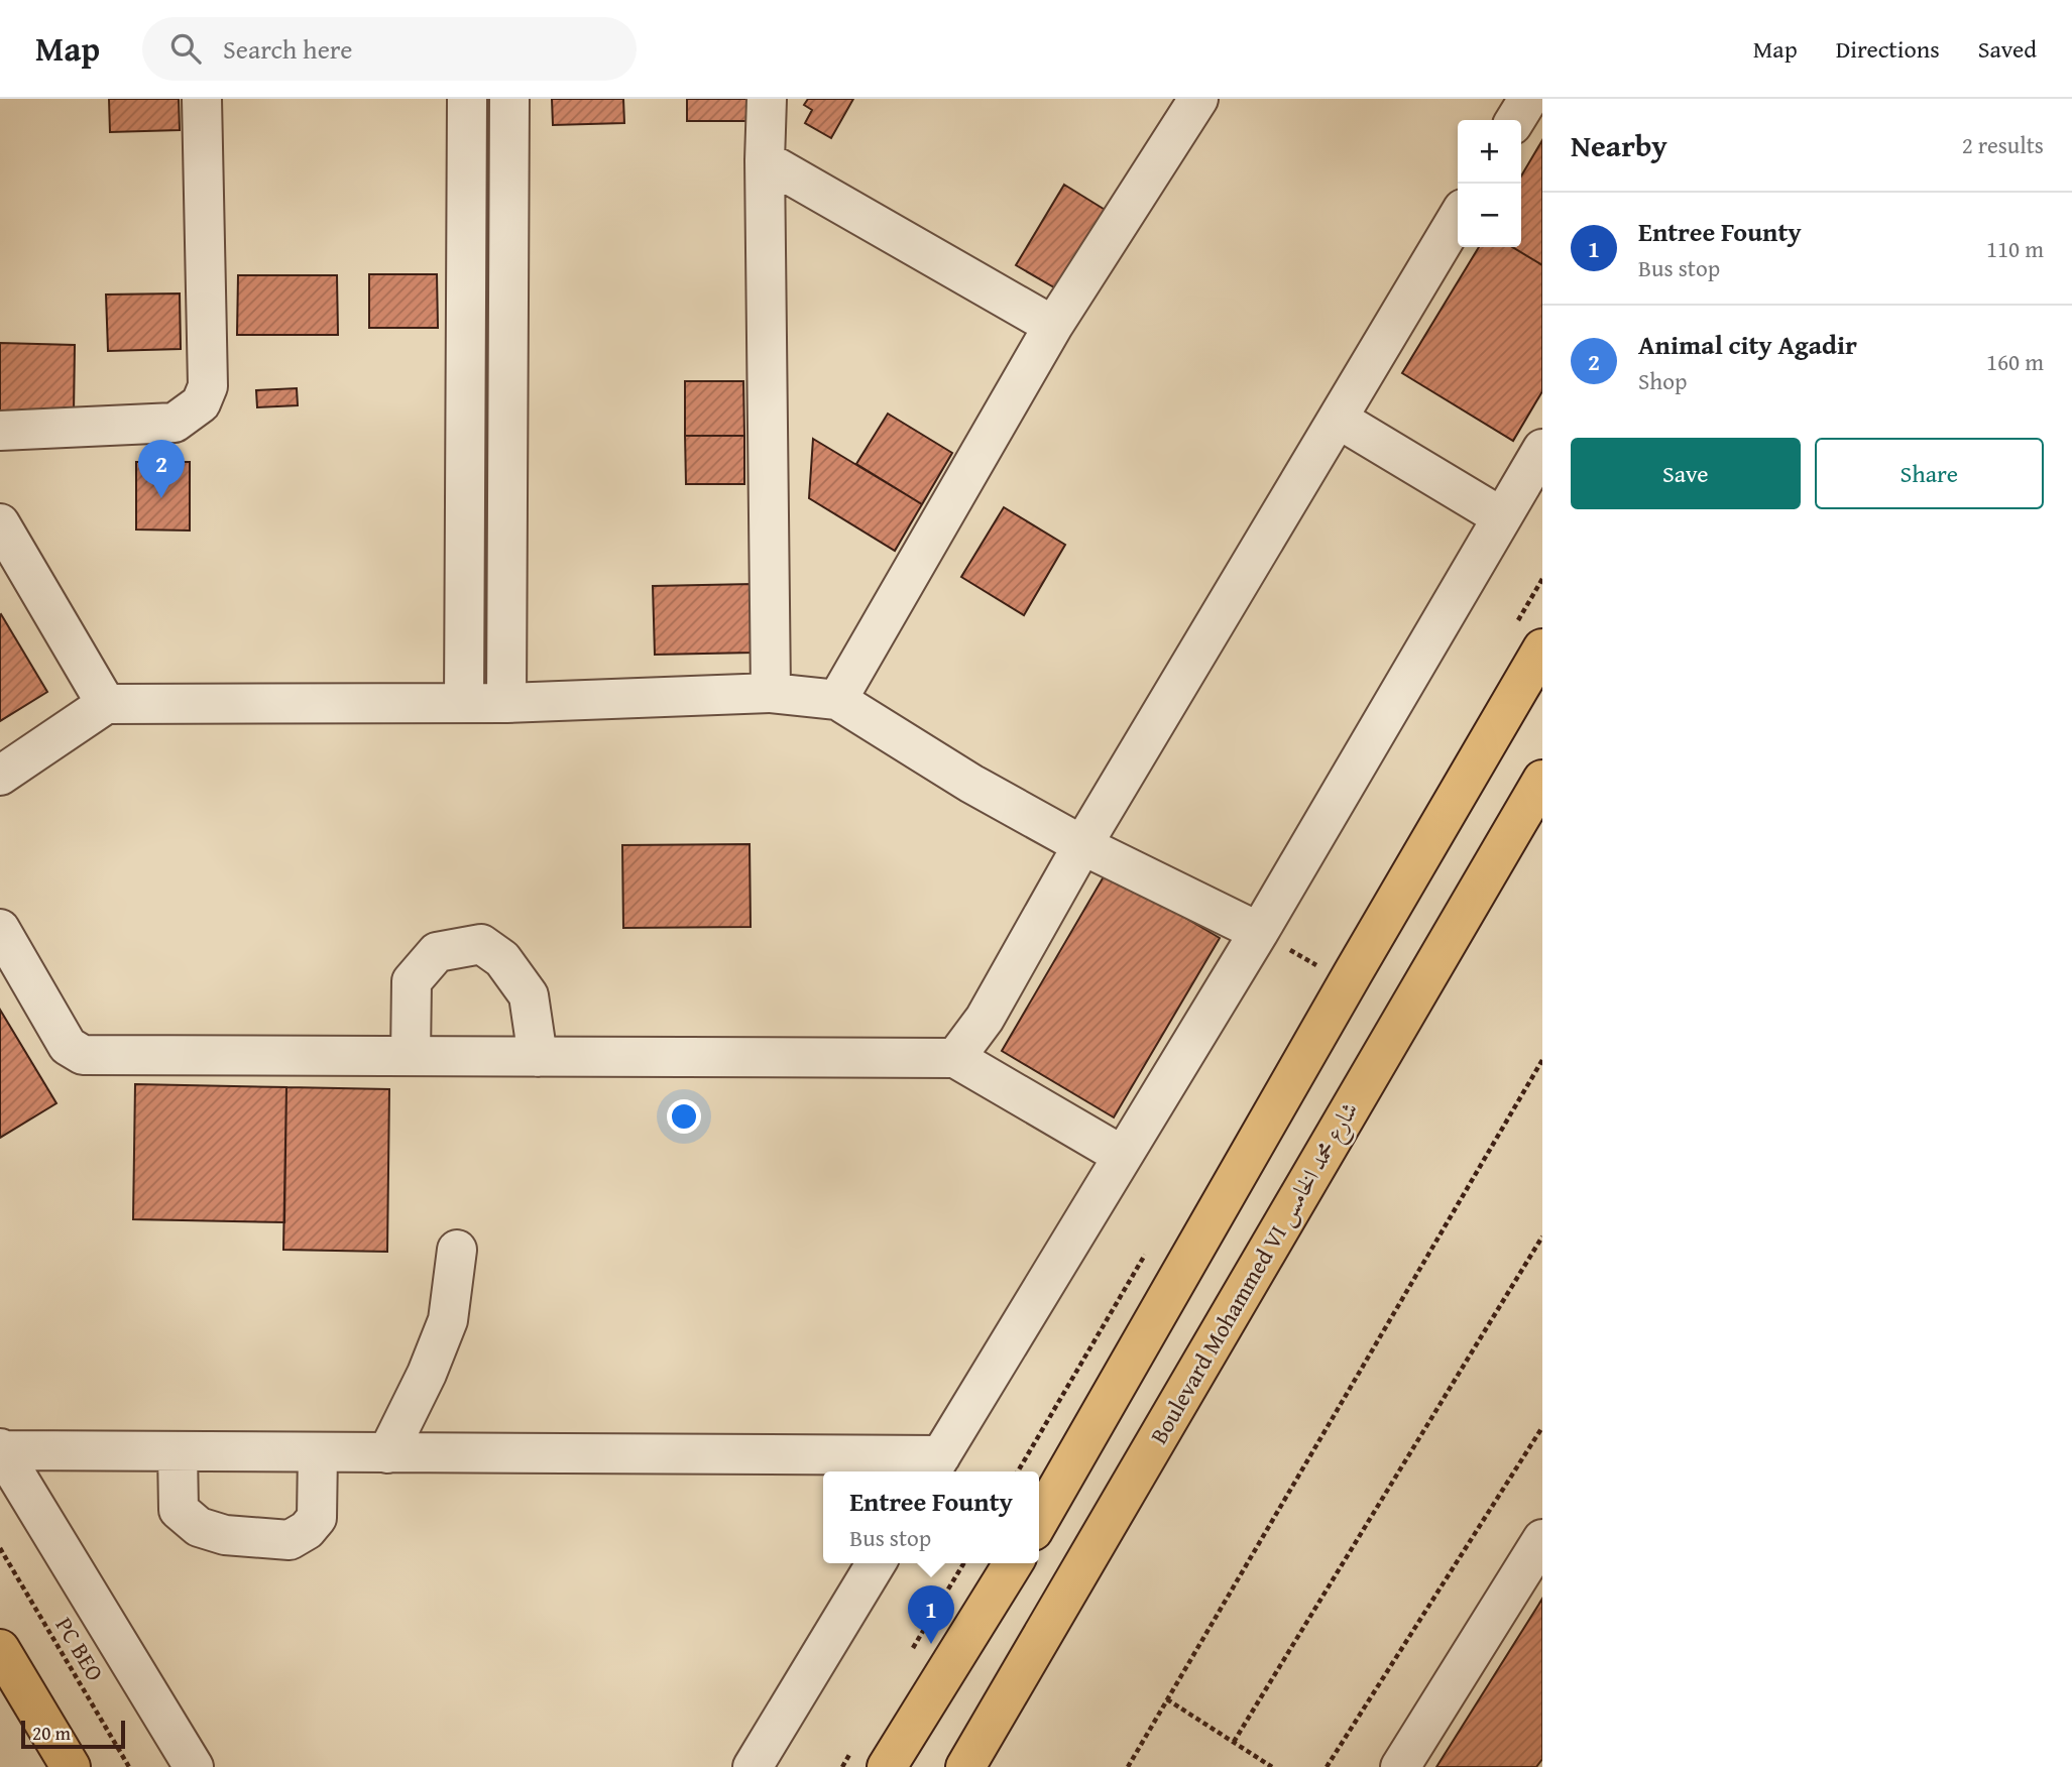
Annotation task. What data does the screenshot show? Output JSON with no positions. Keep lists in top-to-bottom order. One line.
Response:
{"streets":{"main road":["Boulevard Mohammed VI شارع محمد الخامس"],"path":["PC BEO"]},"scale_bar":"20 m","page":{"header":"Map","search":"Search here","nav":["Map","Directions","Saved"],"heading":["Nearby","2 results"],"map_buttons":["+","−"],"list":[{"mark":"1","name":"Entree Founty","note":"Bus stop","value":"110 m"},{"mark":"2","name":"Animal city Agadir","note":"Shop","value":"160 m"}],"buttons":["Save","Share"],"pins":["2","1"],"popup":["Entree Founty","Bus stop"],"scale":"20 m"}}
